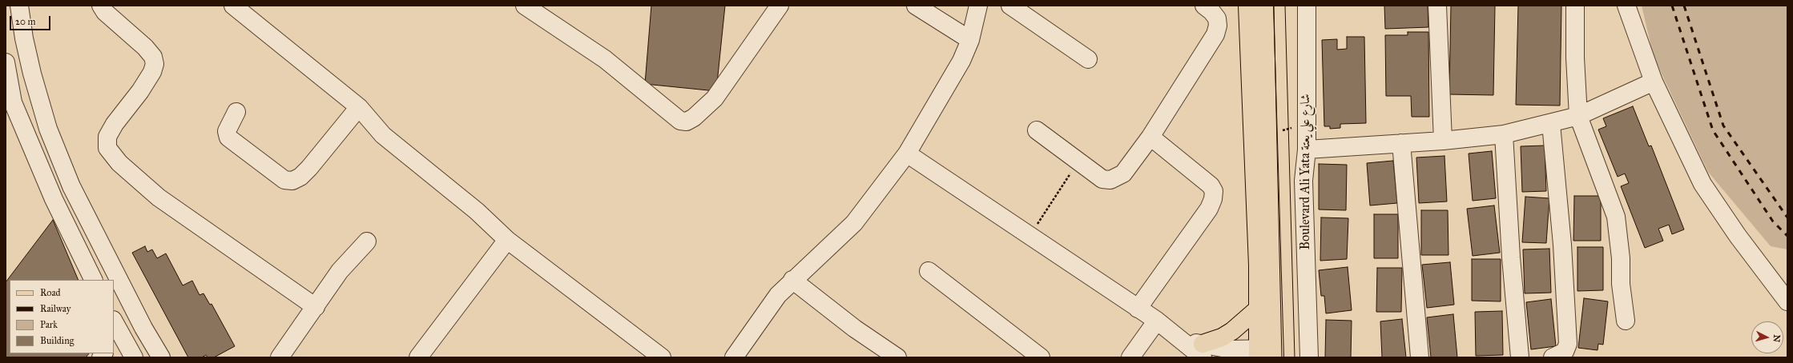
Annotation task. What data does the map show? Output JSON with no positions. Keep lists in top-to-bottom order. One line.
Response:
{"streets":{"street":["Boulevard Ali Yata شارع علي يعتة"]},"legend":["Road","Railway","Park","Building"],"scale_bar":"20 m","north":"right"}
